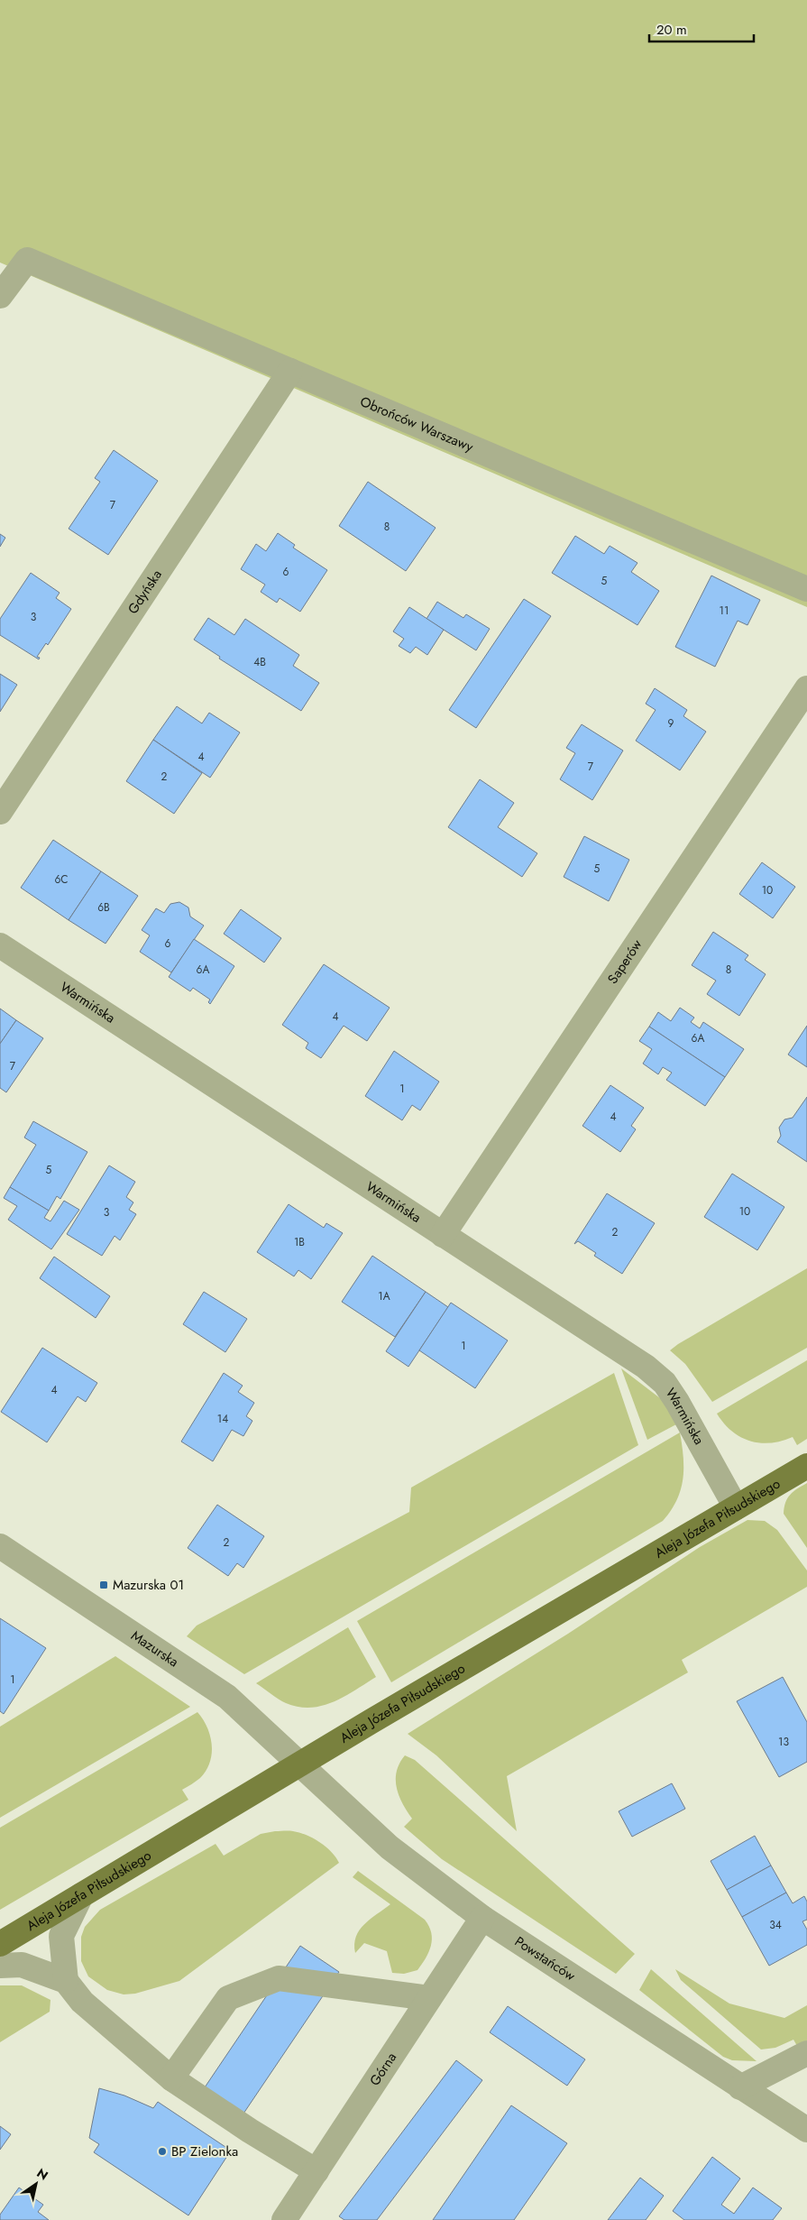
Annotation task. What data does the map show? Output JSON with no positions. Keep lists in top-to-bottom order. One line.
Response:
{"streets":{"main road":["Aleja Józefa Piłsudskiego"],"street":["Obrońców Warszawy","Gdyńska","Saperów","Warmińska","Mazurska","Powstańców","Górna"]},"crossings":[["Obrońców Warszawy","Gdyńska"],["Saperów","Warmińska"],["Warmińska","Aleja Józefa Piłsudskiego"],["Aleja Józefa Piłsudskiego","Mazurska"],["Aleja Józefa Piłsudskiego","Powstańców"],["Mazurska","Powstańców"],["Powstańców","Górna"]],"places":{"transit":["Mazurska 01"],"other":["BP Zielonka"]},"house_numbers":["7","8","6","5","11","3","4B","9","4","7","2","5","6C","10","6B","6","6A","8","4","6A","7","1","4","5","10","3","2","1B","1A","1","4","14","2","1","13","34"],"scale_bar":"20 m","north":"top right"}
